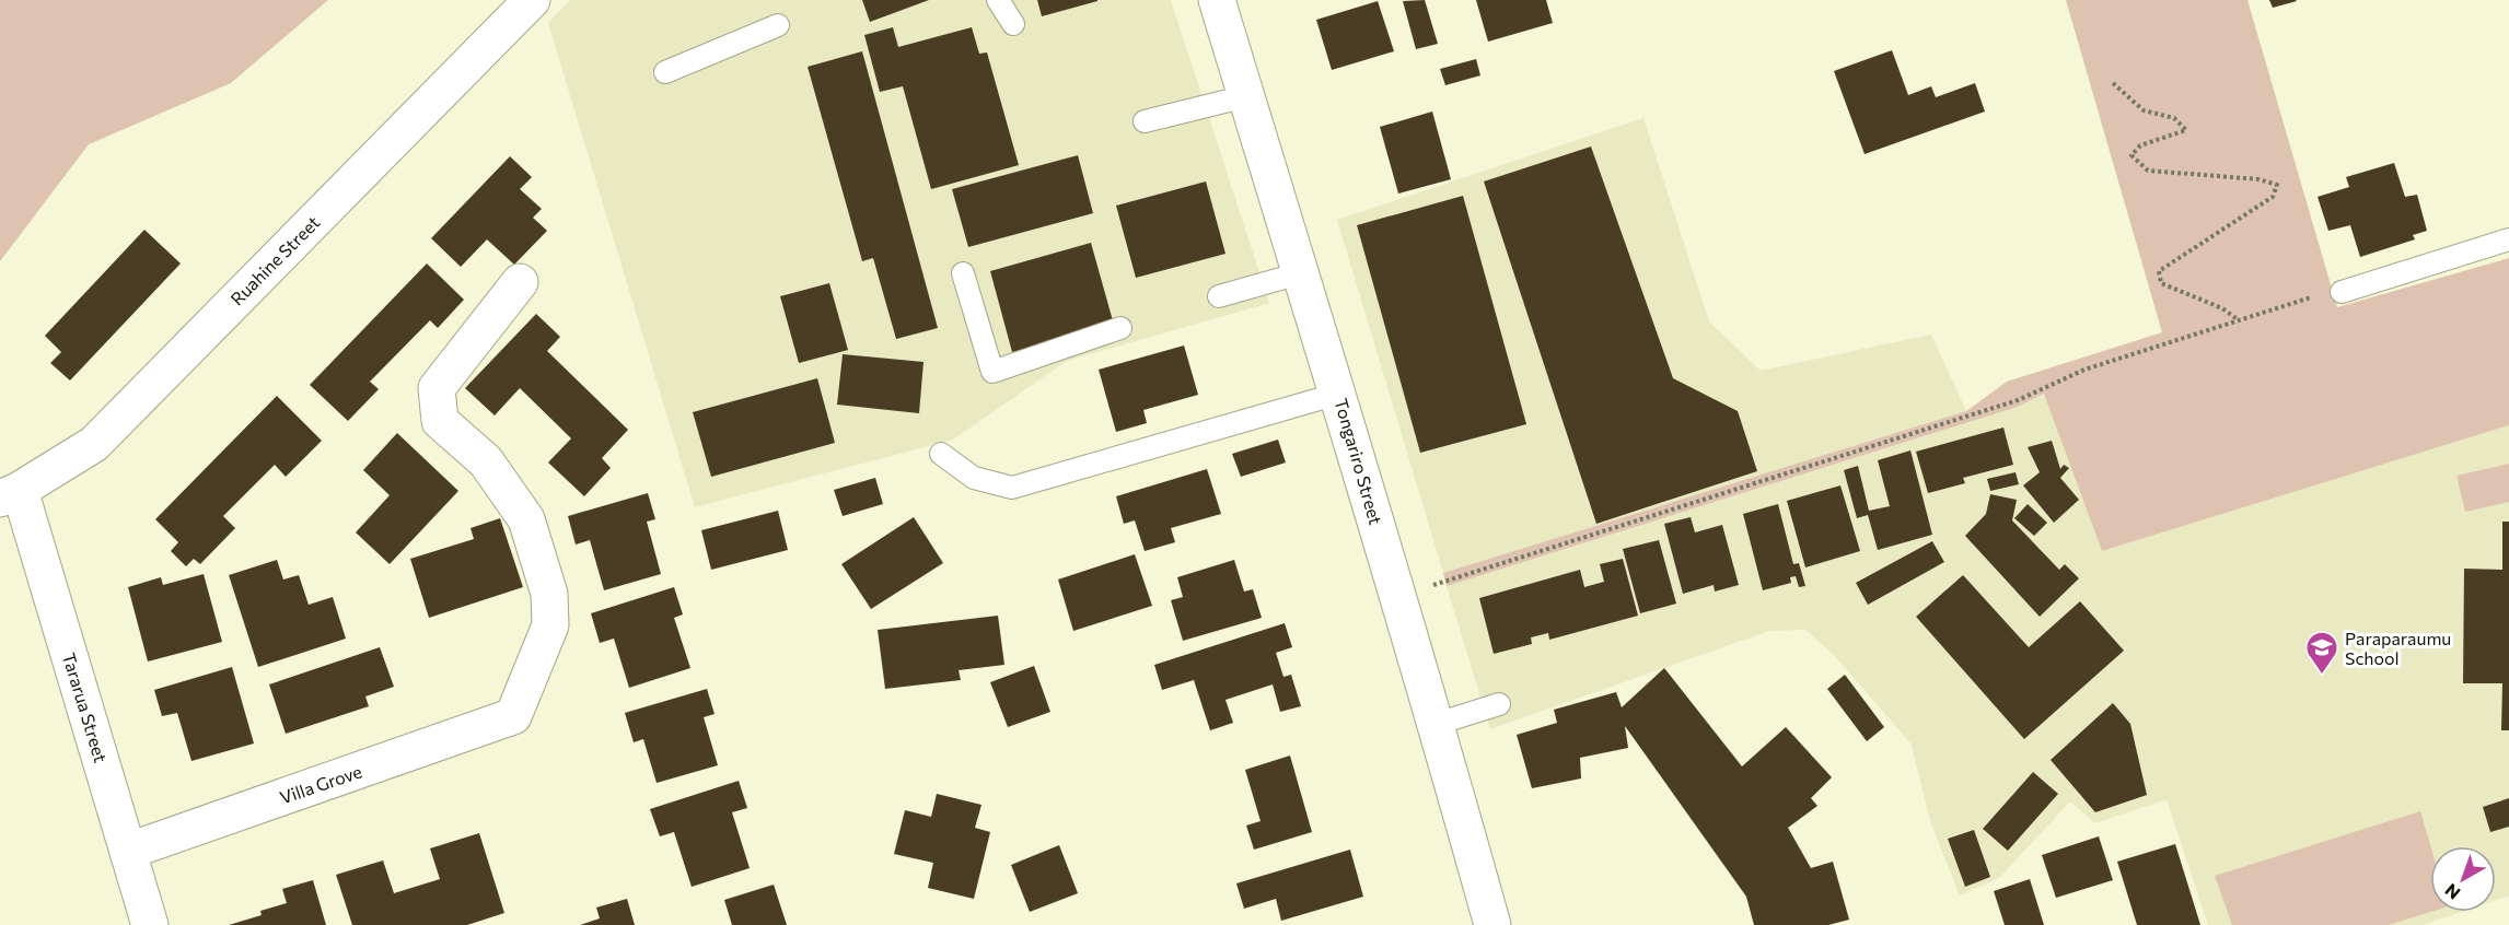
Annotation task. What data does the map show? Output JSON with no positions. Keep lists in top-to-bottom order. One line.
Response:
{"streets":{"street":["Ruahine Street","Tongariro Street","Tararua Street","Villa Grove"]},"crossings":[["Ruahine Street","Tararua Street"],["Tararua Street","Villa Grove"]],"places":{"school or university":["Paraparaumu School"]},"north":"bottom left"}
